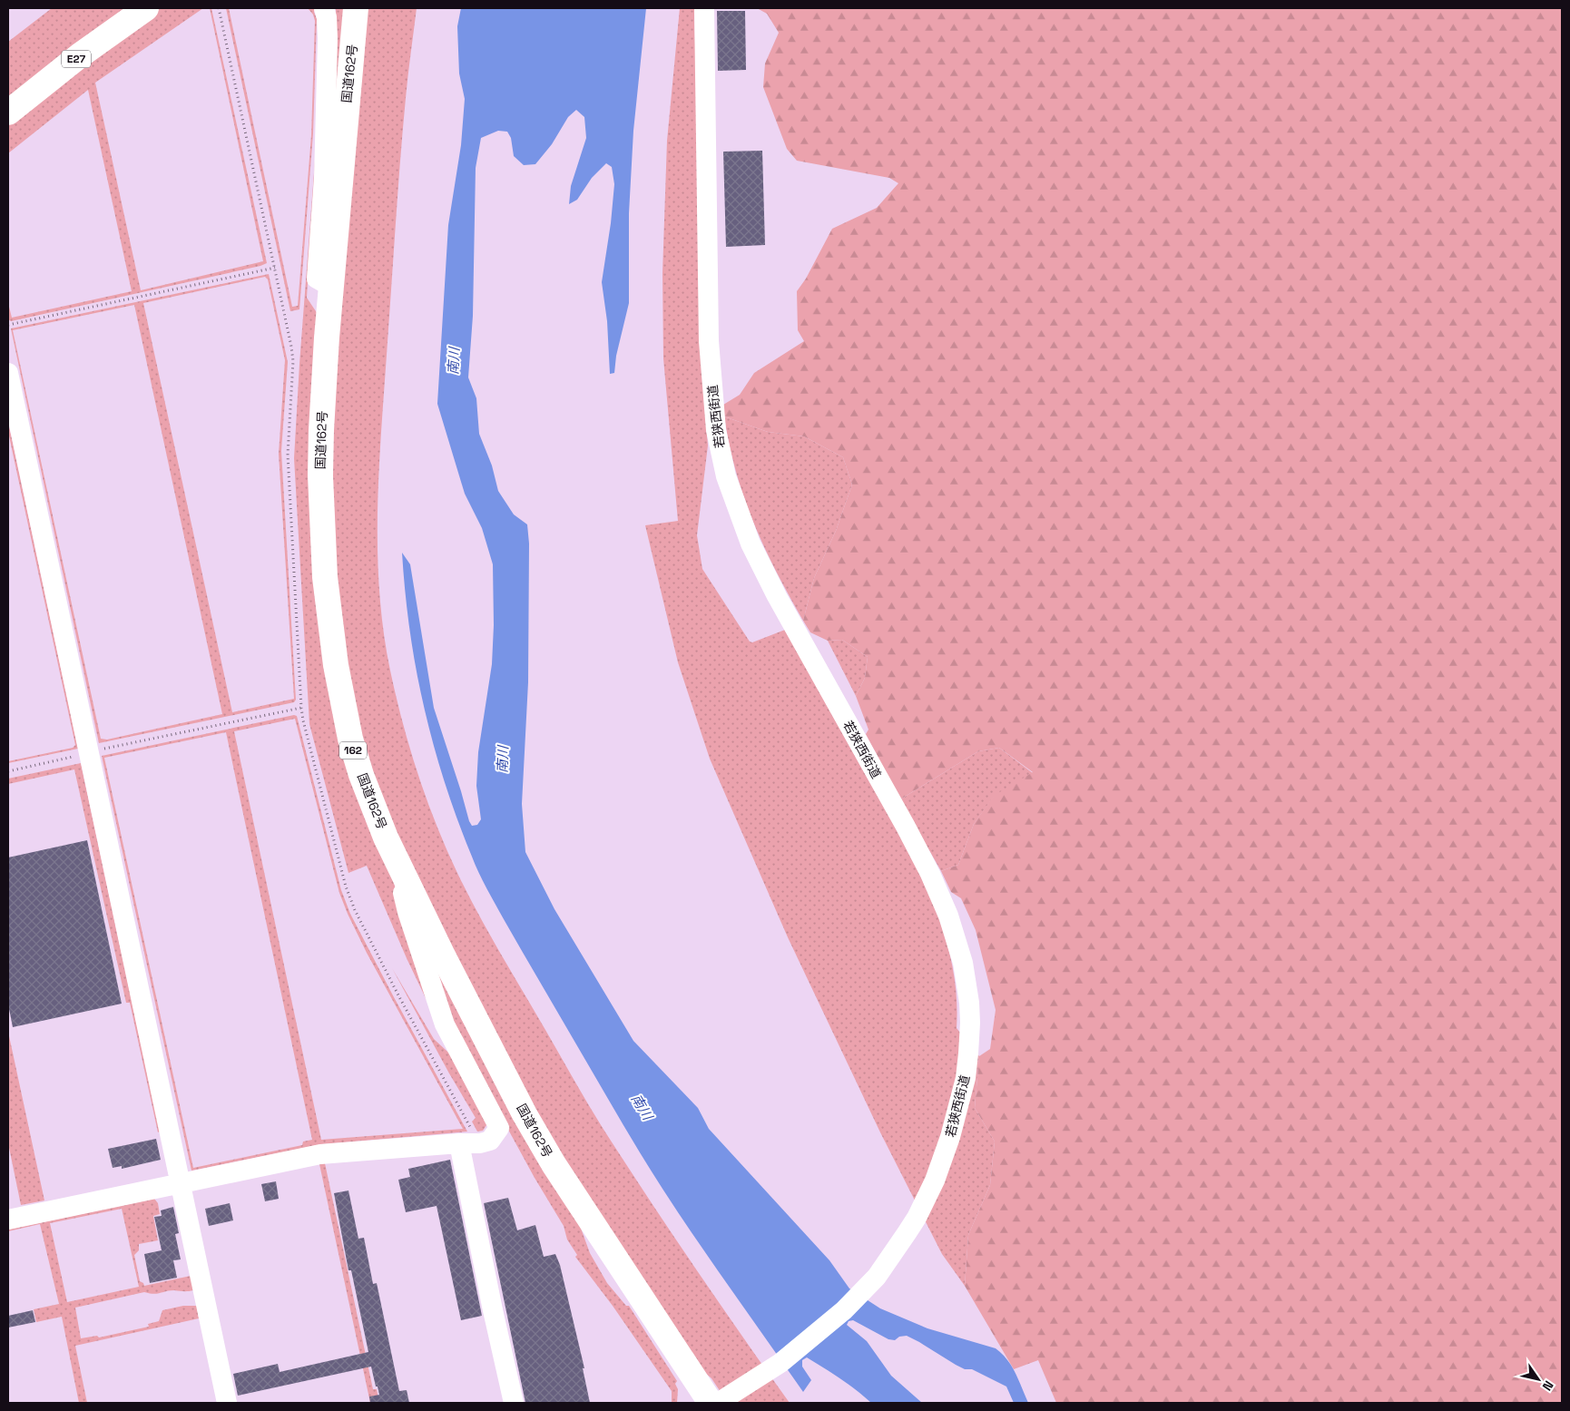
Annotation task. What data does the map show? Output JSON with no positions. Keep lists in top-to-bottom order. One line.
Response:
{"streets":{"highway":["E27","国道162号","162"],"street":["若狭西街道"]},"crossings":[["国道162号","若狭西街道"]],"water":["南川"],"north":"bottom right"}
